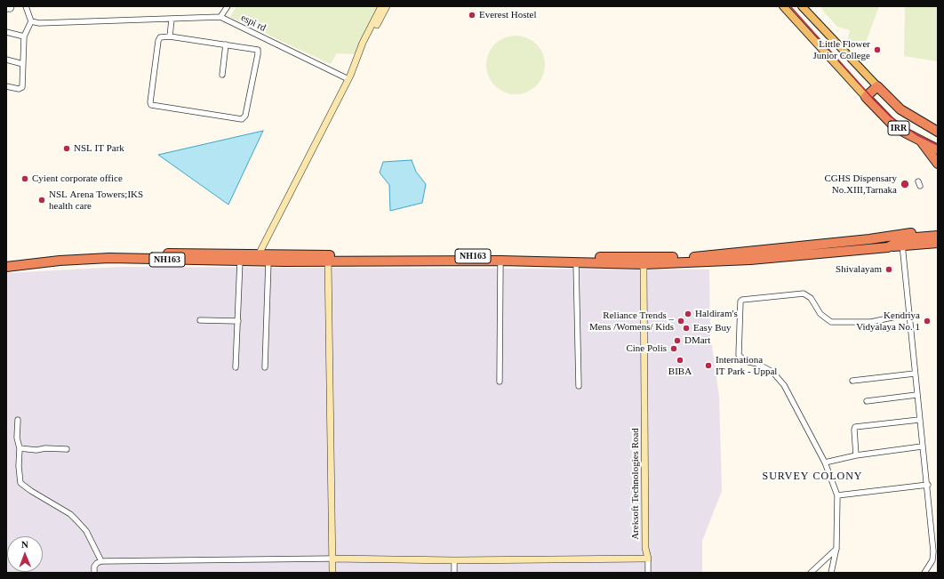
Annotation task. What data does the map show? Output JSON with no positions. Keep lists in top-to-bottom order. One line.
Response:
{"streets":{"highway":["IRR","NH163"],"street":["espi rd","Areksoft Technologies Road"]},"crossings":[["NH163","Areksoft Technologies Road"]],"districts":["SURVEY COLONY"],"places":["Everest Hostel","Little Flower Junior College","NSL IT Park","Cyient corporate office","CGHS Dispensary No.XIII,Tarnaka","NSL Arena Towers;IKS health care","Shivalayam","Haldiram's","Reliance Trends _ Mens /Womens/ Kids","Kendriya Vidyalaya No. 1","Easy Buy","DMart","Cine Polis","BIBA","Internationa IT Park - Uppal"],"north":"top"}
